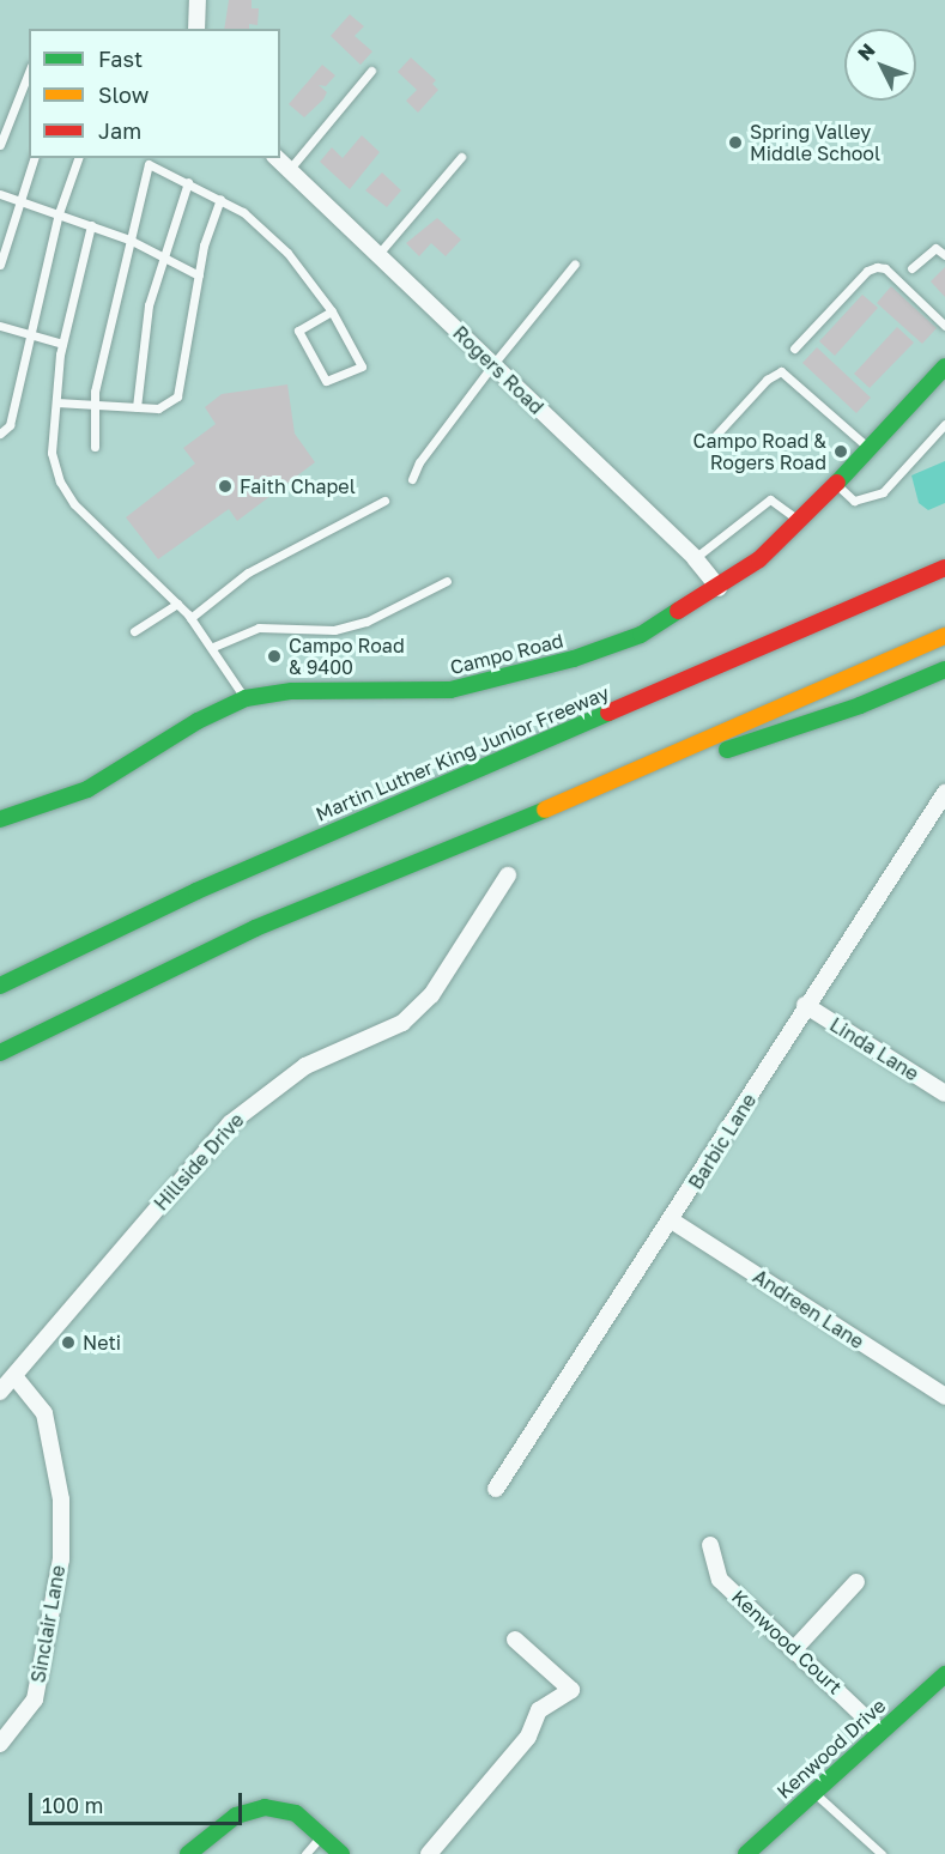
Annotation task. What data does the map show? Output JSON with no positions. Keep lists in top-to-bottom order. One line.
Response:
{"streets":{"main road":["Campo Road","Martin Luther King Junior Freeway","Kenwood Drive"],"street":["Rogers Road","Linda Lane","Barbic Lane","Hillside Drive","Andreen Lane","Sinclair Lane","Kenwood Court"]},"crossings":[["Rogers Road","Campo Road"],["Linda Lane","Barbic Lane"],["Barbic Lane","Andreen Lane"],["Hillside Drive","Sinclair Lane"],["Kenwood Court","Kenwood Drive"]],"places":["Spring Valley Middle School","Campo Road & Rogers Road","Faith Chapel","Campo Road & 9400","Neti"],"legend":["Fast","Slow","Jam"],"scale_bar":"100 m","north":"top left"}
